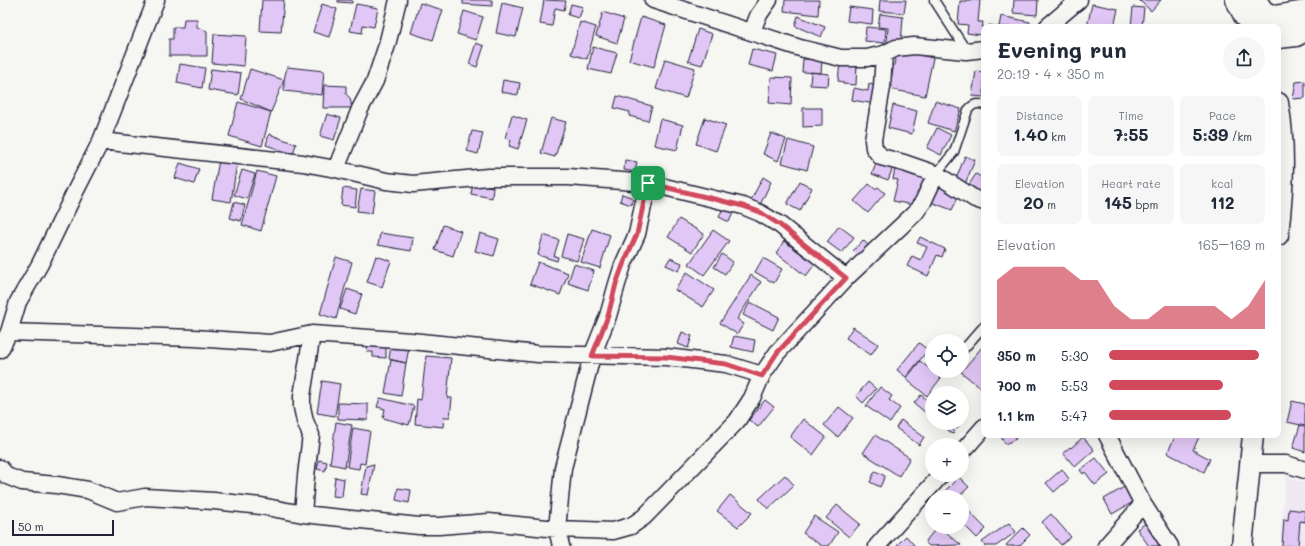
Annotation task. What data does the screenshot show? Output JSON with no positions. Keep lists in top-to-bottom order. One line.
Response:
{"scale_bar":"50 m","page":{"heading":["Evening run","20:19 · 4 × 350 m"],"stats":[["Distance","1.40 km"],["Time","7:55"],["Pace","5:39 /km"],["Elevation","20 m"],["Heart rate","145 bpm"],["kcal","112"]],"chart":["Elevation","165–169 m"],"map_buttons":["+","−"],"list":[{"name":"350 m","note":"5:30"},{"name":"700 m","note":"5:53"},{"name":"1.1 km","note":"5:47"}],"scale":"50 m"}}
